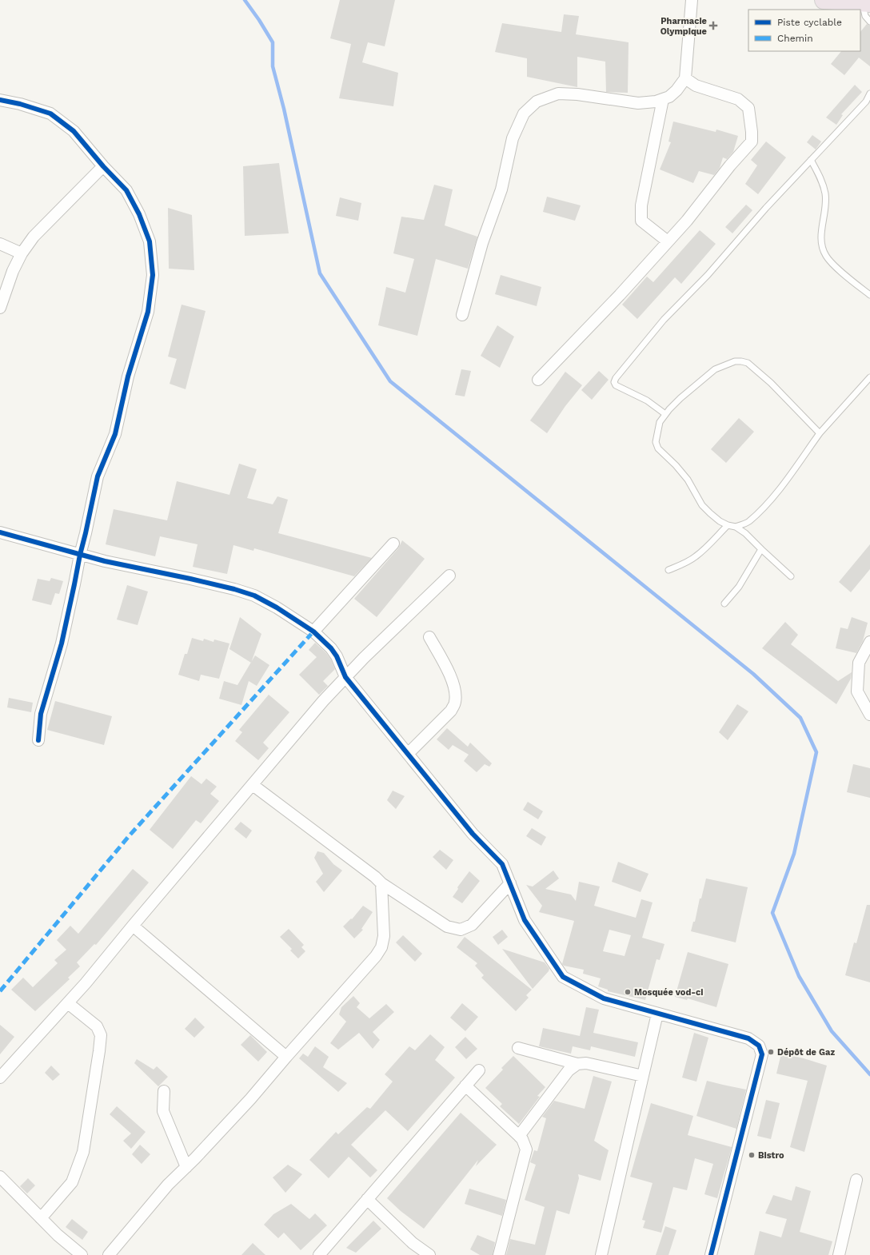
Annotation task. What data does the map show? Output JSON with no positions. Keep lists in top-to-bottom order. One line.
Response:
{"places":{"health":["Pharmacie Olympique"],"other":["Mosquée vod-ci","Dépôt de Gaz","Bistro"]},"legend":["Piste cyclable","Chemin"]}
